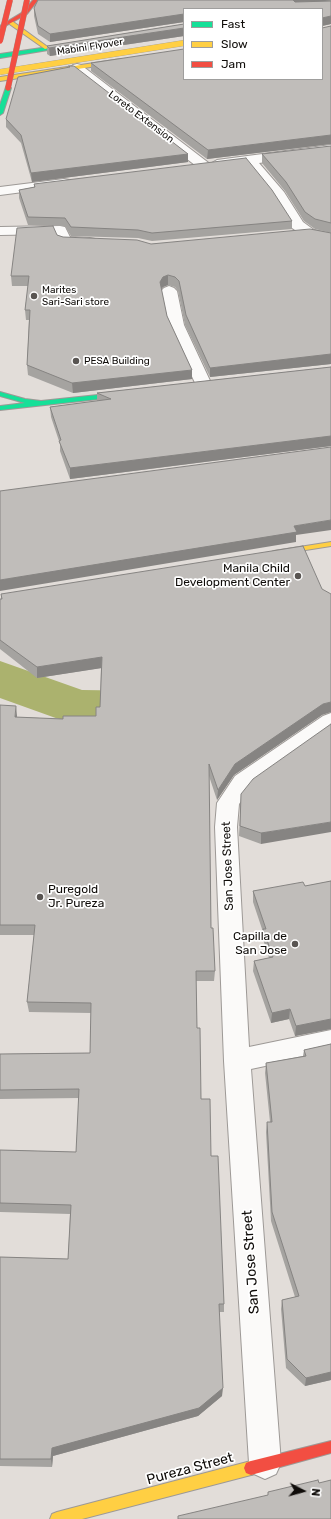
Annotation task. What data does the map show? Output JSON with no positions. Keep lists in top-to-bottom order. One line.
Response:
{"streets":{"main road":["Mabini Flyover","Pureza Street"],"street":["Loreto Extension","San Jose Street"]},"crossings":[["San Jose Street","Pureza Street"]],"places":["Marites Sari-Sari store","PESA Building","Manila Child Development Center","Puregold Jr. Pureza","Capilla de San Jose"],"legend":["Fast","Slow","Jam"],"north":"right"}
